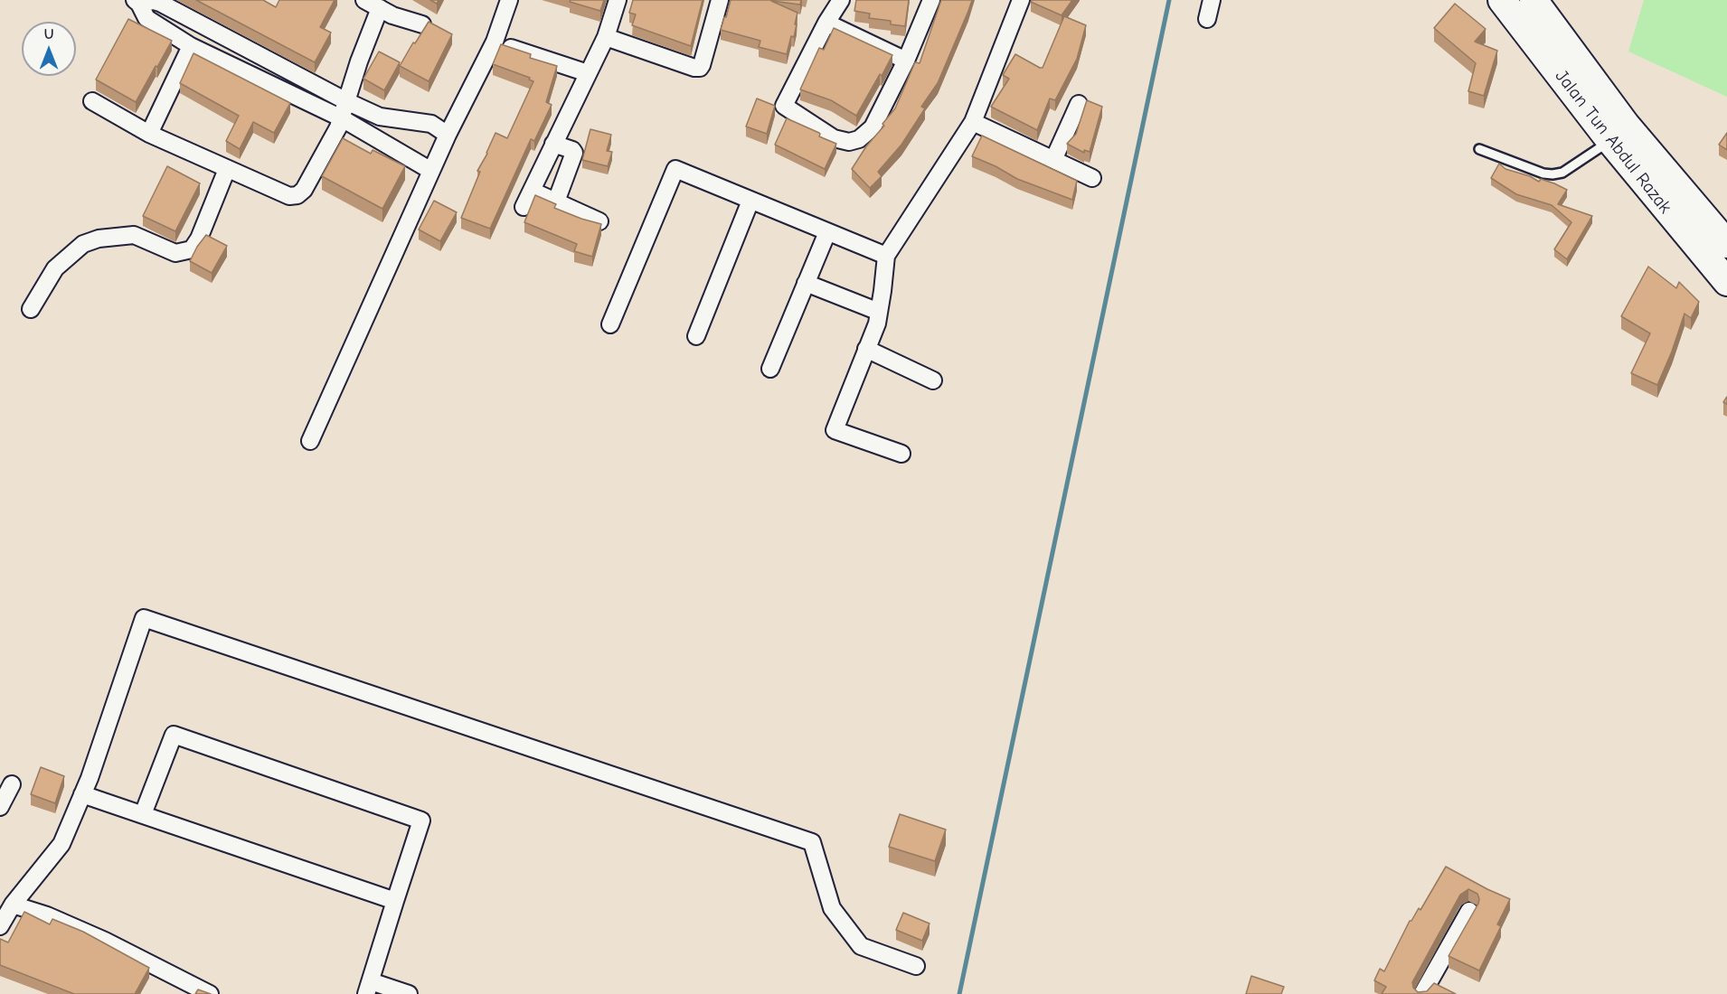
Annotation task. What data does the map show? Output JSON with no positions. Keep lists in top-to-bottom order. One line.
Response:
{"streets":{"main road":["Jalan Tun Abdul Razak"]},"north":"top"}
